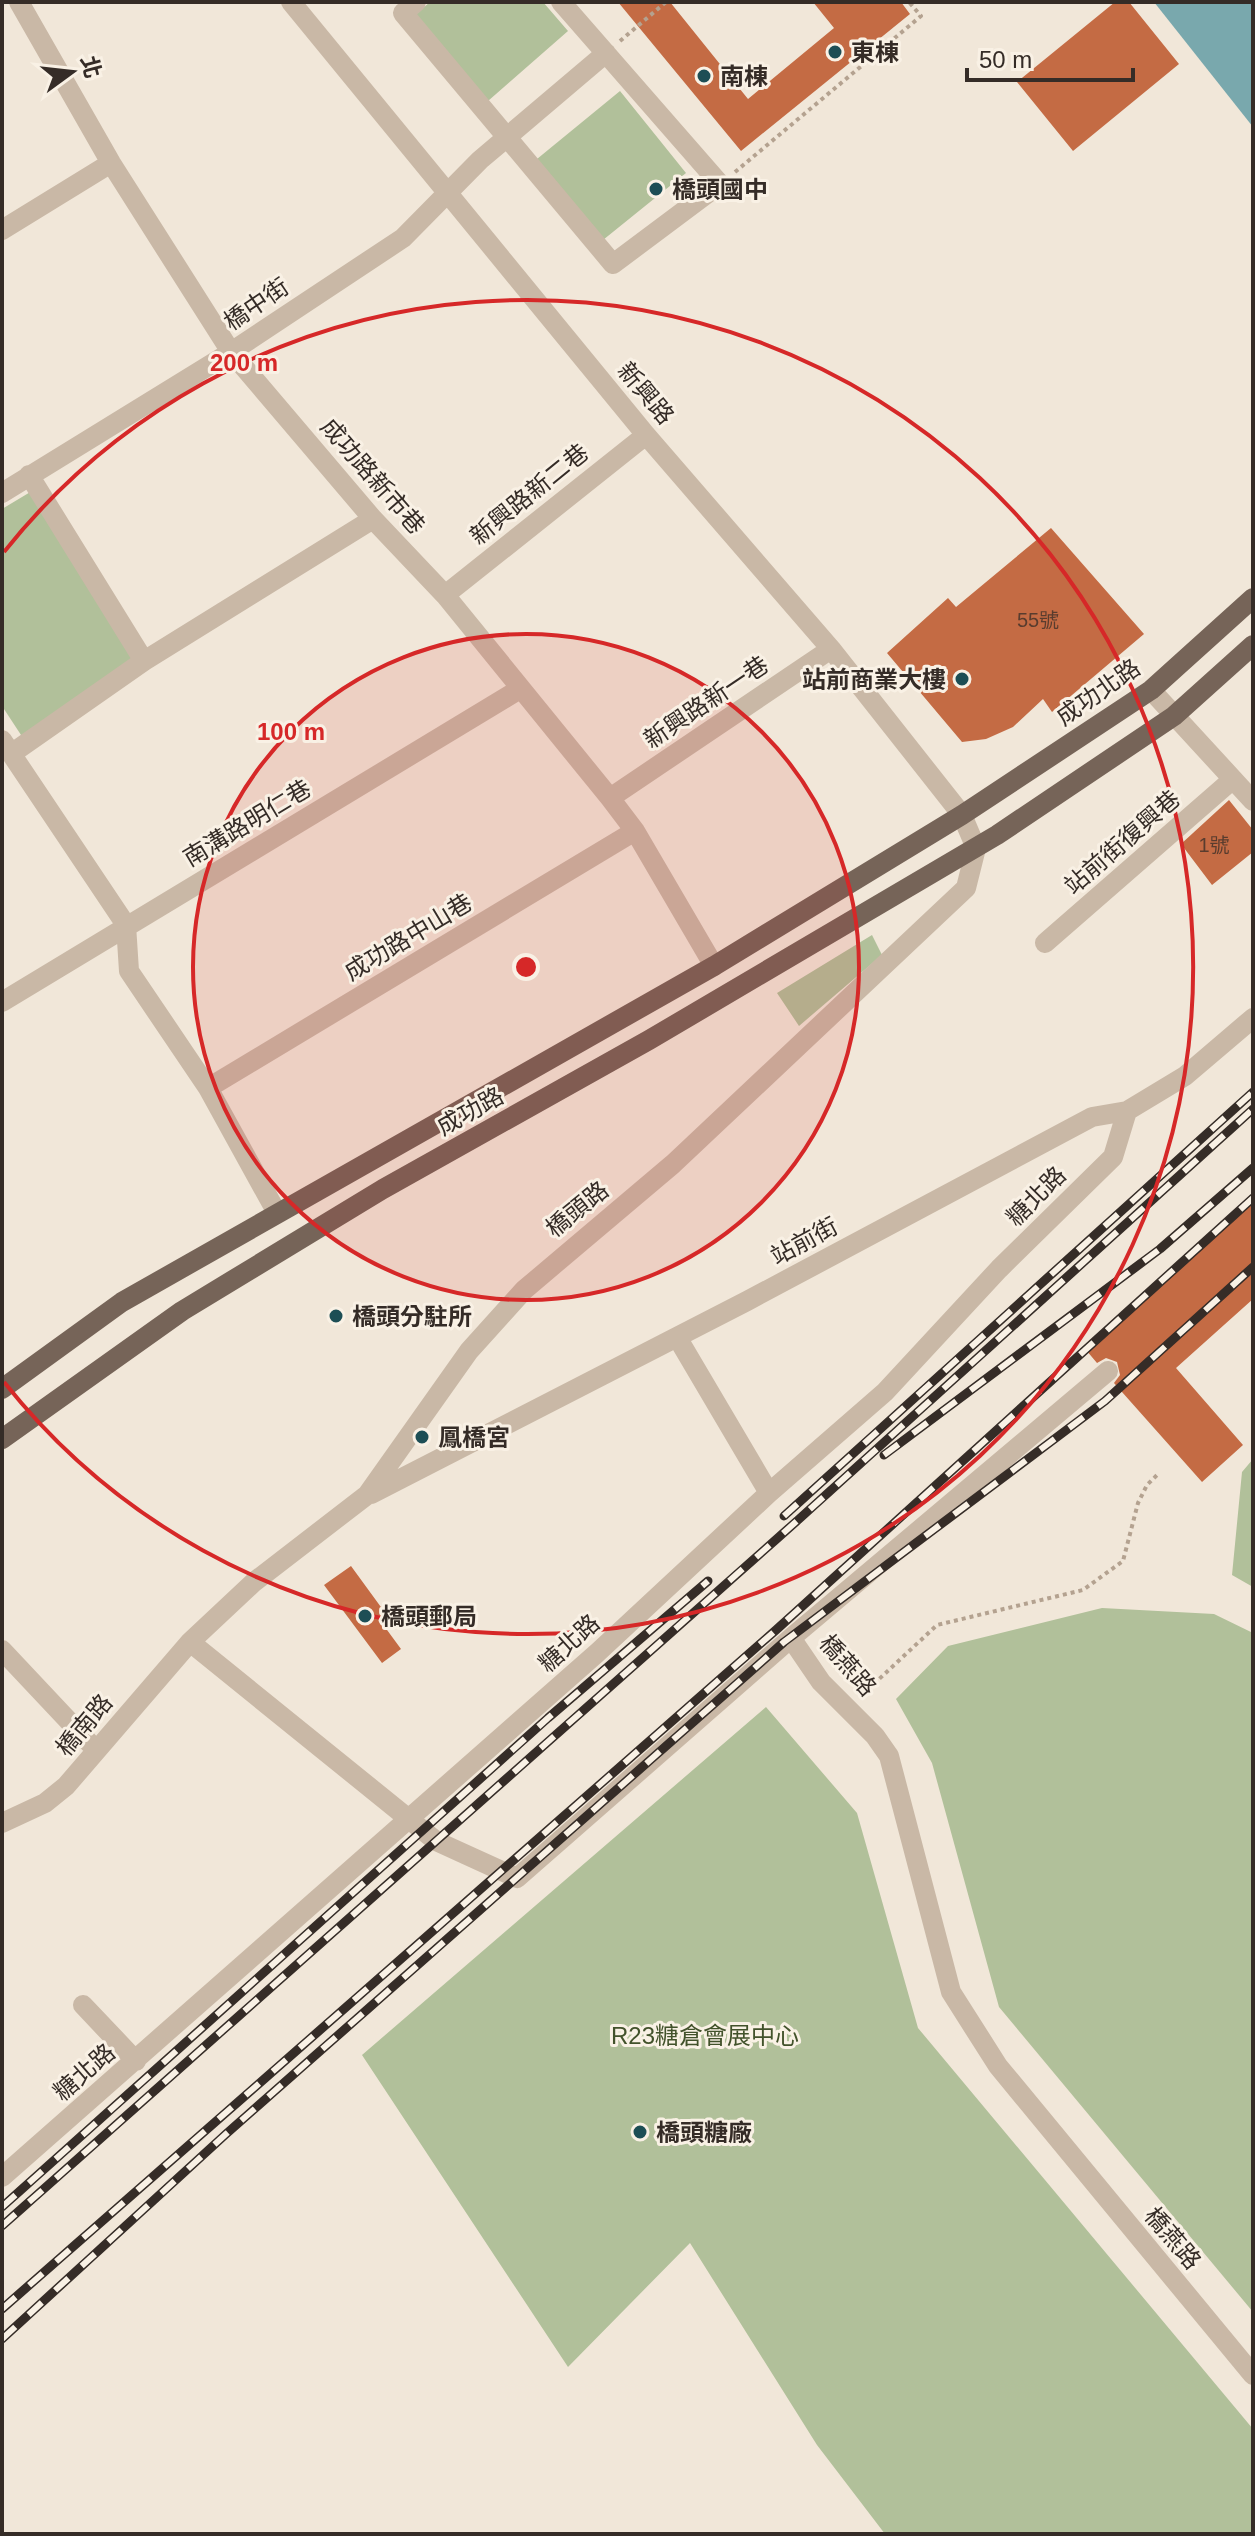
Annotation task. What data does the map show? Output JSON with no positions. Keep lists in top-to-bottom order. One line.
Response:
{"streets":{"main road":["成功北路","成功路"],"street":["橋中街","新興路","成功路新市巷","新興路新二巷","新興路新一巷","南溝路明仁巷","站前街復興巷","成功路中山巷","糖北路","橋頭路","站前街","橋燕路","橋南路"]},"crossings":[["橋中街","新興路"],["橋中街","成功路新市巷"],["新興路","新興路新二巷"],["新興路","成功北路"],["新興路","新興路新一巷"],["新興路","成功路"],["成功路新市巷","新興路新二巷"],["成功路新市巷","新興路新一巷"],["成功路新市巷","南溝路明仁巷"],["成功路新市巷","成功路中山巷"],["成功路新市巷","成功路"],["成功北路","成功路"],["成功路","橋頭路"],["糖北路","站前街"],["糖北路","橋燕路"],["橋頭路","站前街"],["橋頭路","橋燕路"],["橋頭路","橋南路"],["橋燕路","橋南路"]],"parks":["R23糖倉會展中心"],"places":["東棟","南棟","橋頭國中","站前商業大樓","橋頭分駐所","鳳橋宮","橋頭郵局","橋頭糖廠"],"house_numbers":["55號","1號"],"scale_bar":"50 m","north":"right","rings":["200 m","100 m"]}
